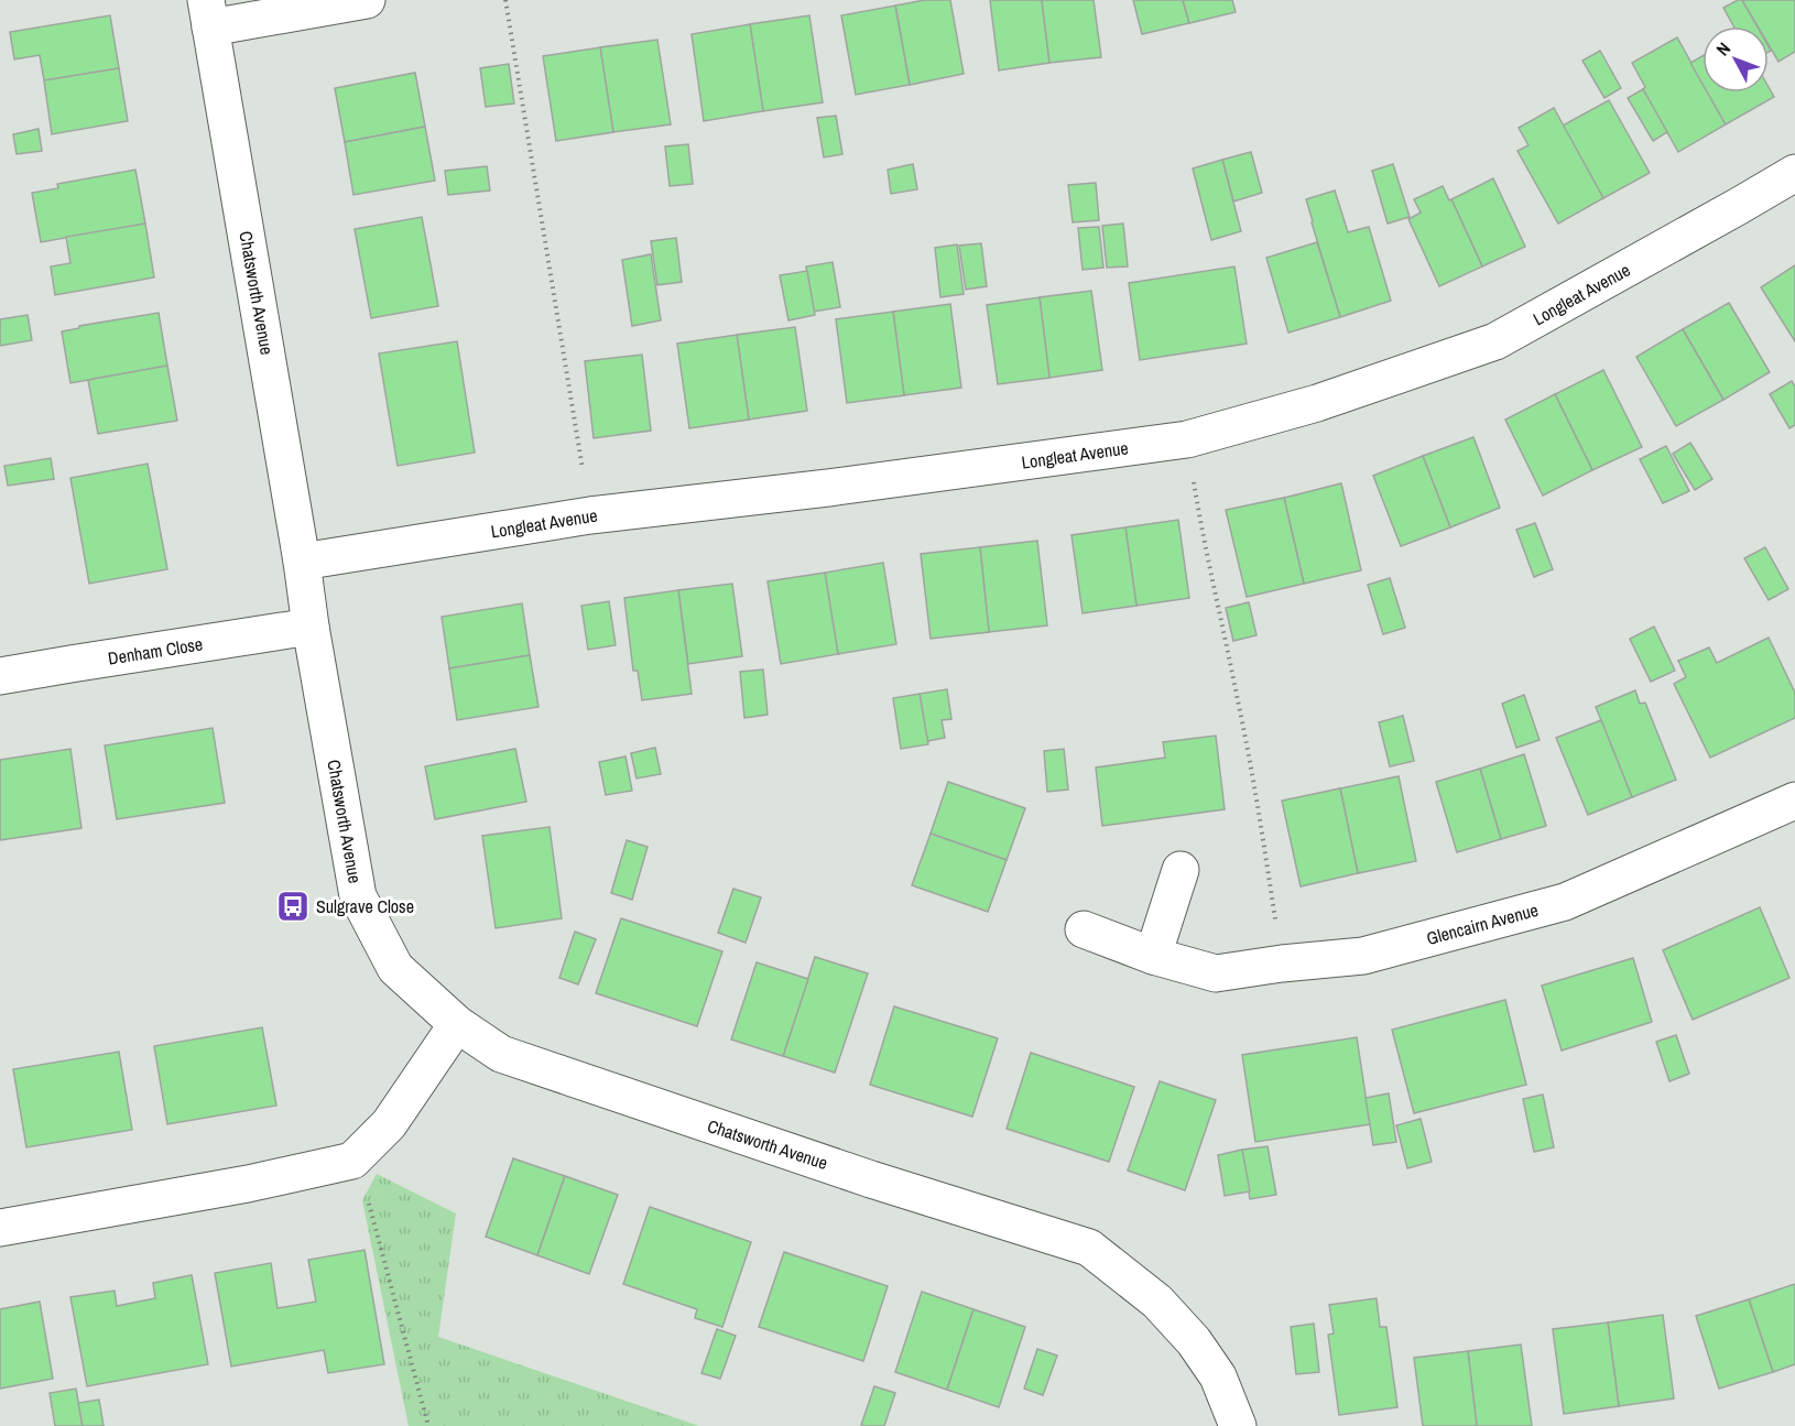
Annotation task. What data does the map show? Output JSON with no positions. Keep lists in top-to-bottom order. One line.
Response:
{"streets":{"street":["Chatsworth Avenue","Longleat Avenue","Denham Close","Glencairn Avenue"]},"crossings":[["Chatsworth Avenue","Longleat Avenue"],["Chatsworth Avenue","Denham Close"]],"places":{"bus stop":["Sulgrave Close"]},"north":"top left"}
